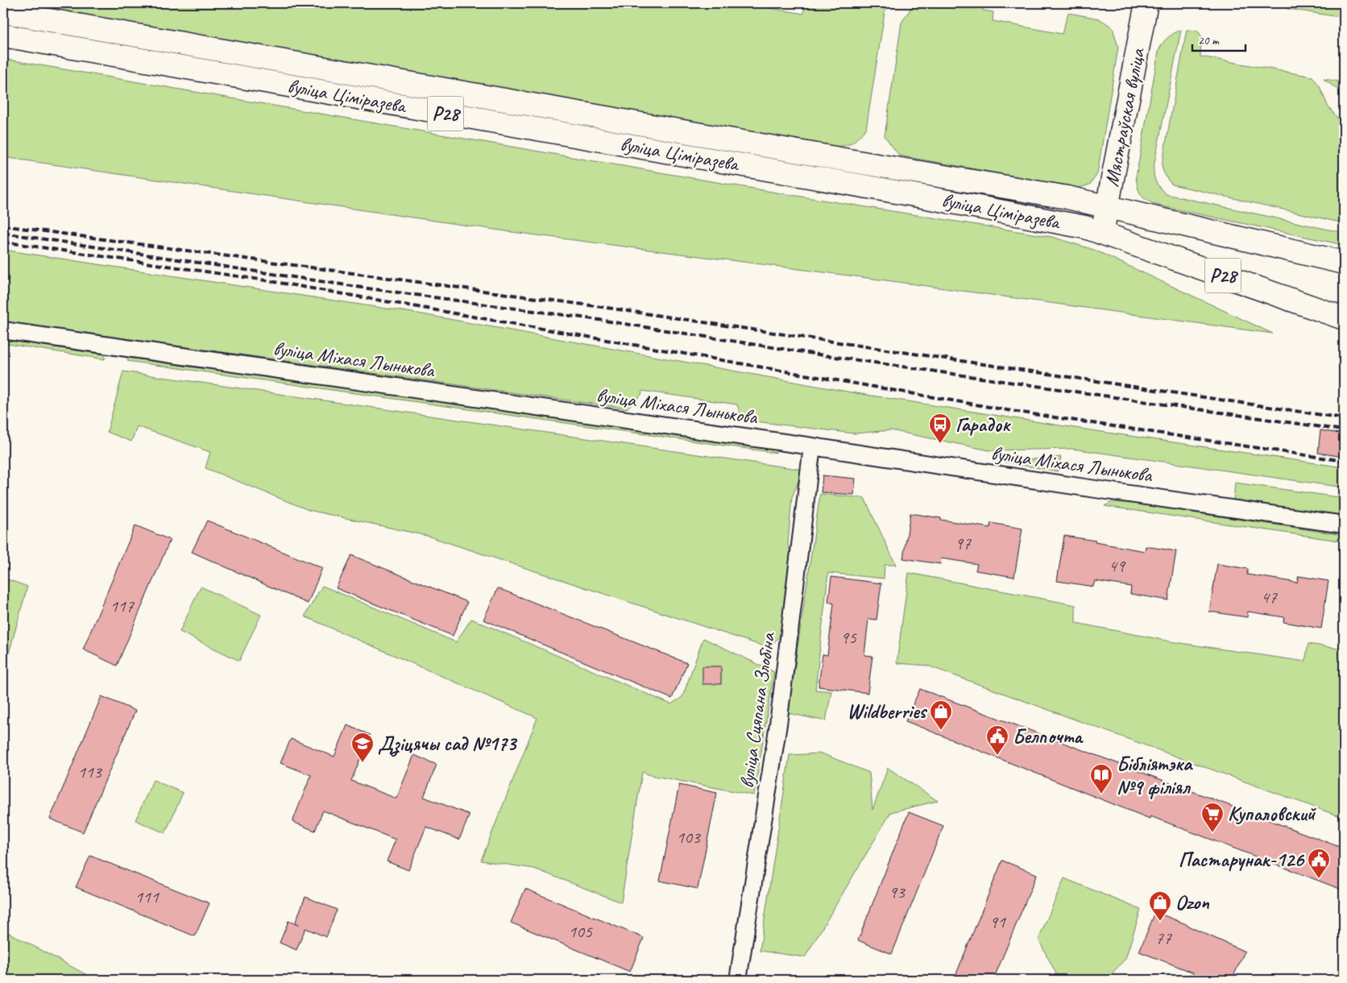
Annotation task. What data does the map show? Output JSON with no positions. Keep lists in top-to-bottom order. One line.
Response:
{"streets":{"main road":["вуліца Ціміразева","Р28","Мястраўская вуліца"],"street":["вуліца Міхася Лынькова","вуліца Сцяпана Злобіна"]},"crossings":[["вуліца Ціміразева","Мястраўская вуліца"],["вуліца Міхася Лынькова","вуліца Сцяпана Злобіна"]],"places":{"bus stop":["Гарадок"],"shop":["Wildberries","Ozon"],"public building":["Белпочта","Пастарунак-126"],"school or university":["Дзіцячы сад №173"],"library":["Бібліятэка №9 філіял"],"supermarket":["Купаловский"]},"house_numbers":["97","49","47","117","95","113","103","93","111","91","105","77"],"scale_bar":"20 m"}
